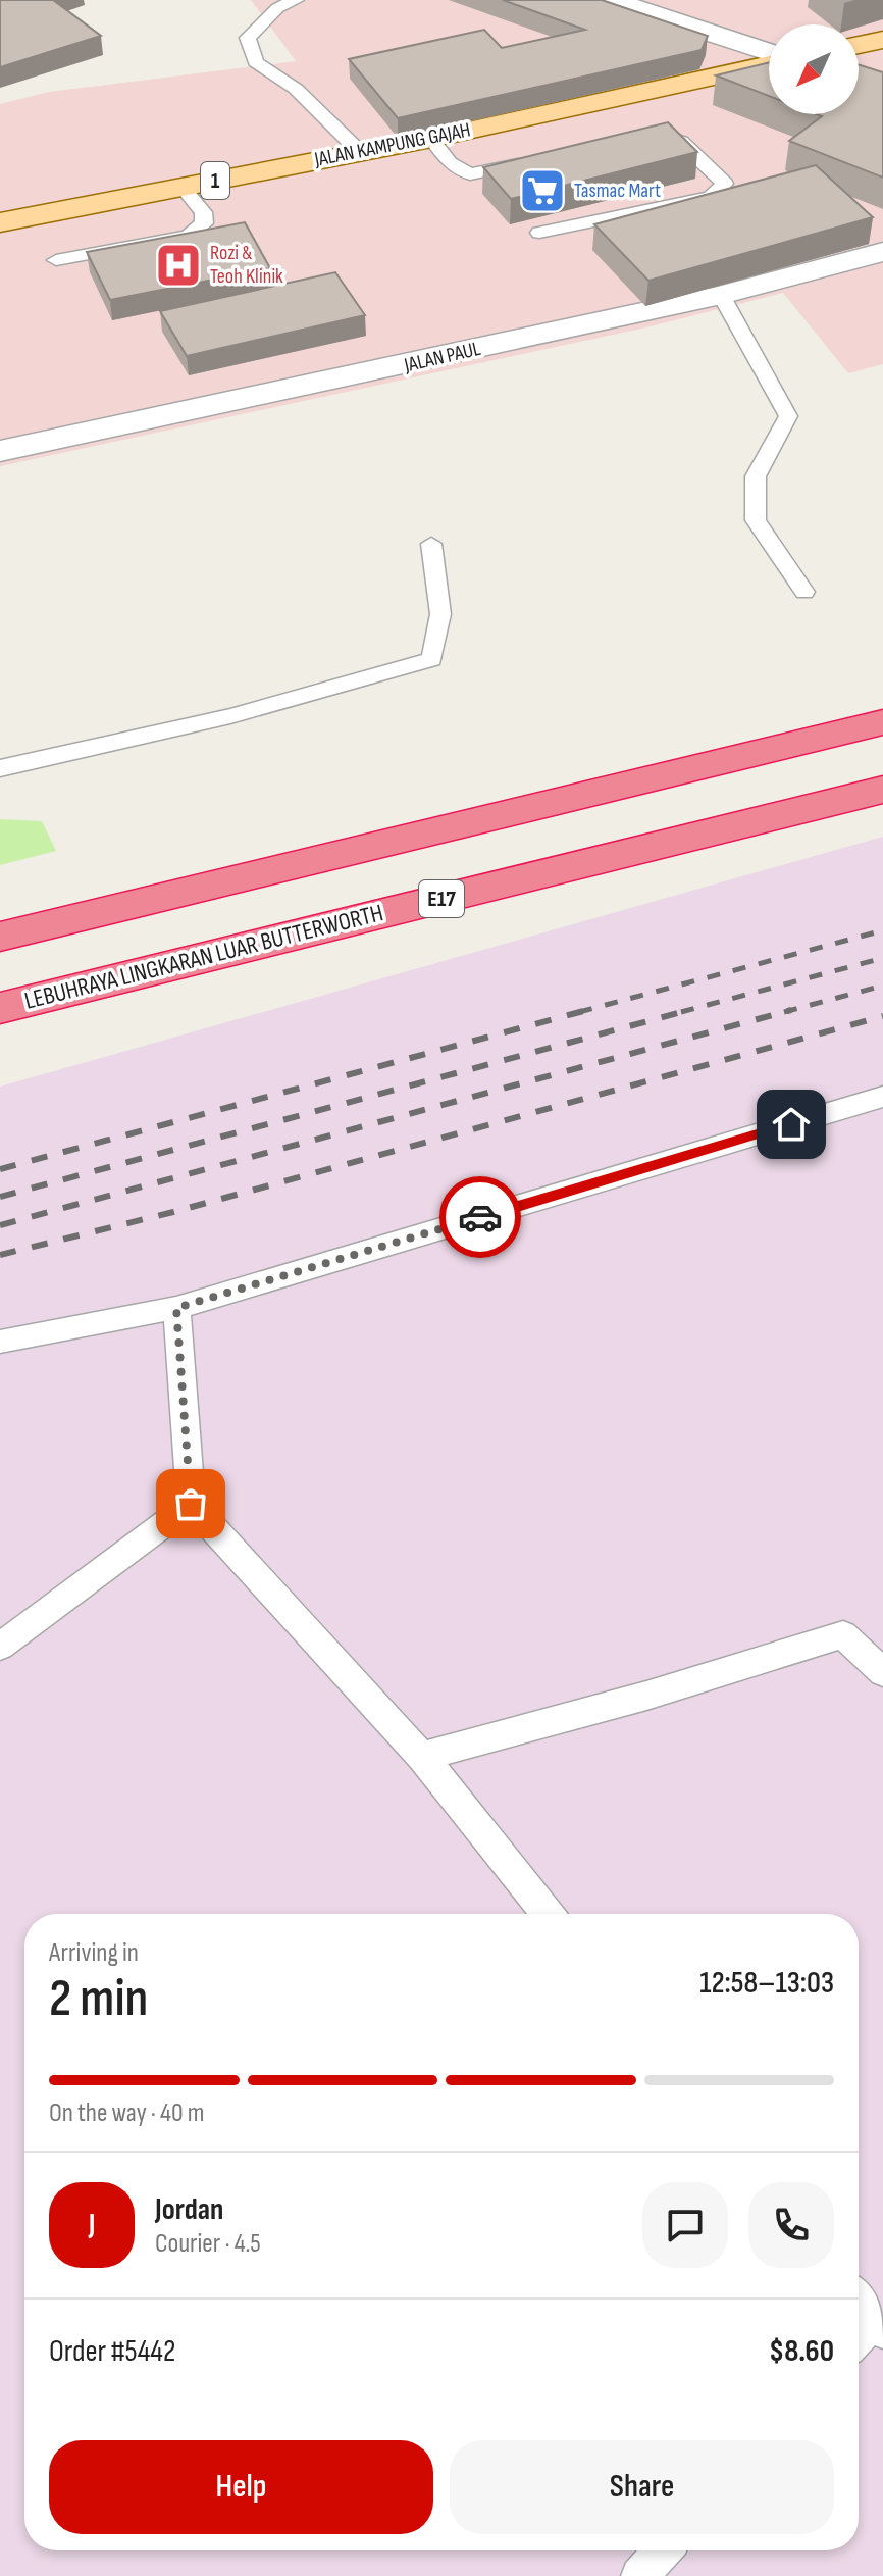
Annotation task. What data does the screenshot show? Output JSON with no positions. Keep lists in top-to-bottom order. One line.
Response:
{"streets":{"highway":["E17","LEBUHRAYA LINGKARAN LUAR BUTTERWORTH"],"main road":["JALAN KAMPUNG GAJAH","1"],"street":["JALAN PAUL"]},"places":{"supermarket":["Tasmac Mart"],"hospital":["Rozi & Teoh Klinik"]},"north":"bottom left","page":{"heading":["2 min","Arriving in","12:58–13:03"],"panel":["Jordan","Courier · 4.5","Order #5442","$8.60"],"bar":"On the way · 40 m","round":"J","buttons":["Help","Share"]}}
